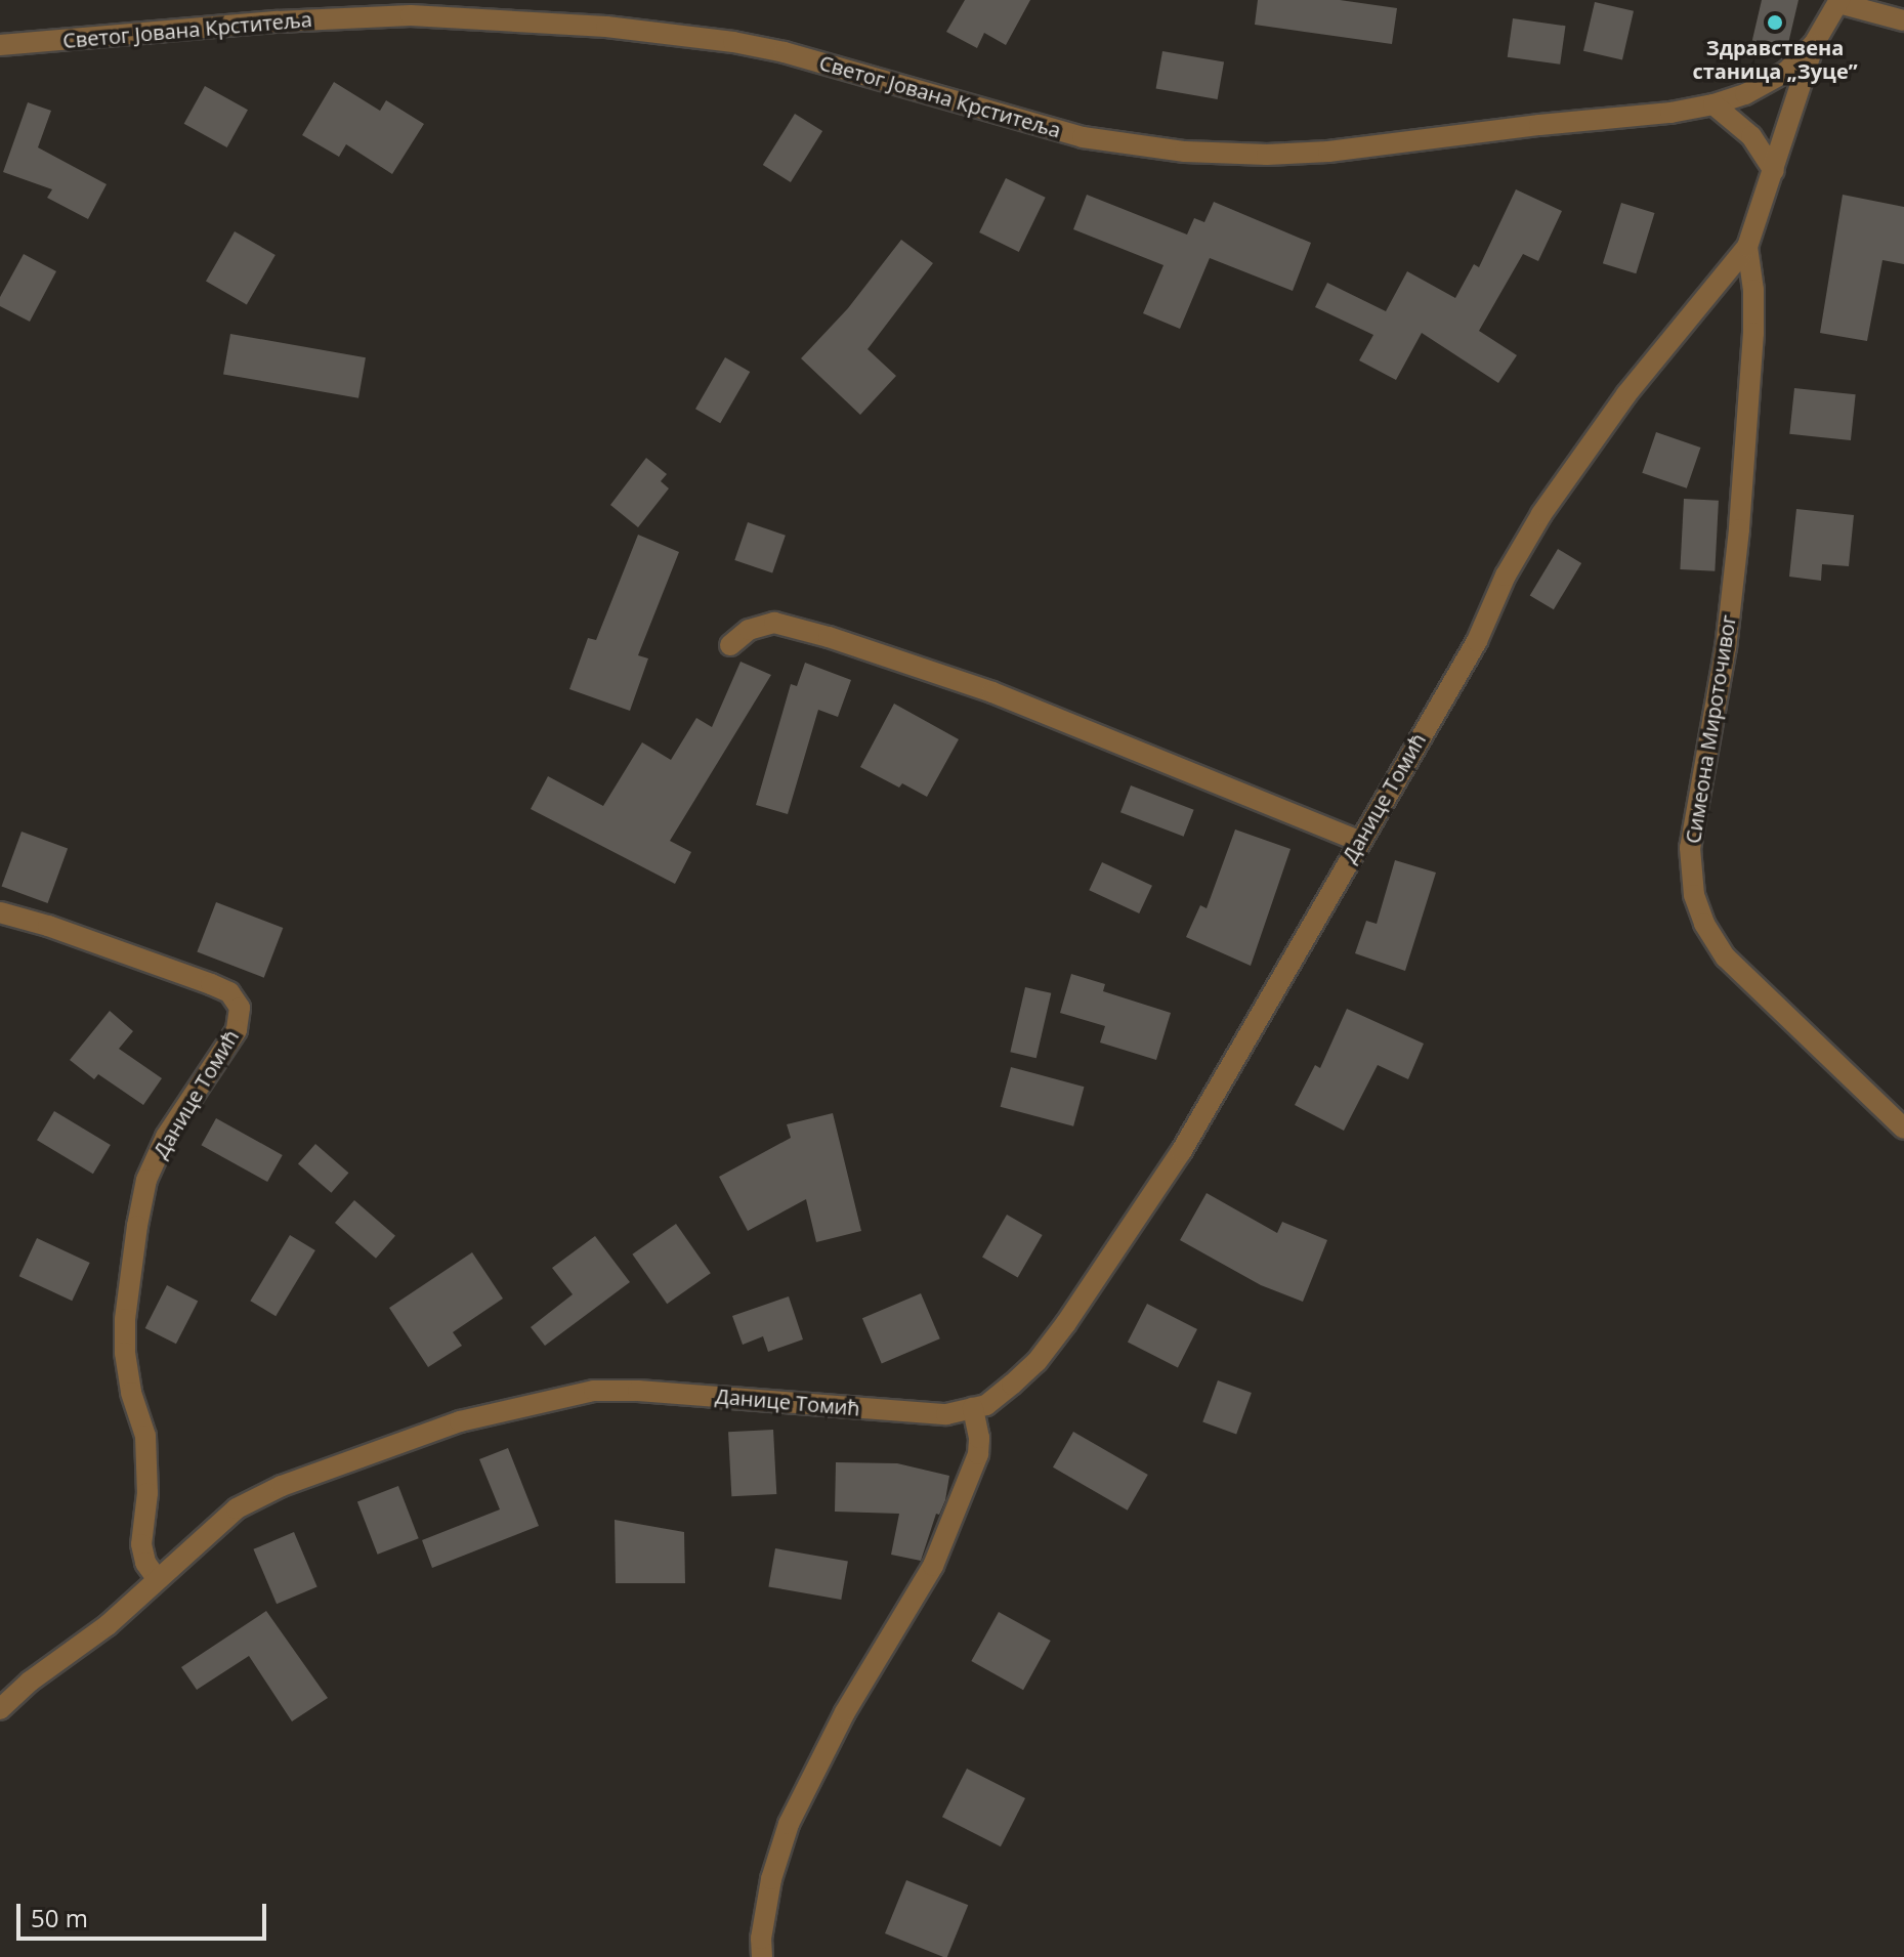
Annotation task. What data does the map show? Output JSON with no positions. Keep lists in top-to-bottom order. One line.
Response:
{"streets":{"street":["Светог Јована Крститеља","Симеона Мироточивог","Данице Томић"]},"crossings":[["Светог Јована Крститеља","Данице Томић"],["Симеона Мироточивог","Данице Томић"]],"places":["Здравствена станица „Зуце”"],"scale_bar":"50 m"}
